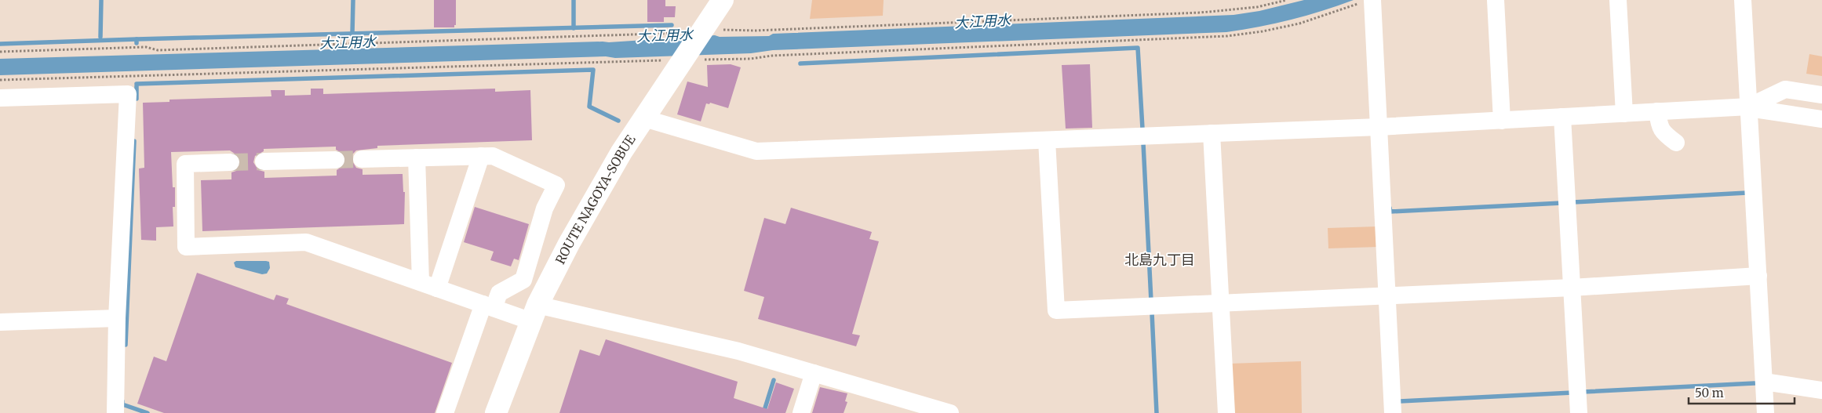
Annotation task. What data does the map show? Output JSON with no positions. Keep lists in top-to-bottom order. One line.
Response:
{"streets":{"main road":["ROUTE NAGOYA-SOBUE"]},"districts":["北島九丁目"],"water":["大江用水"],"scale_bar":"50 m"}
